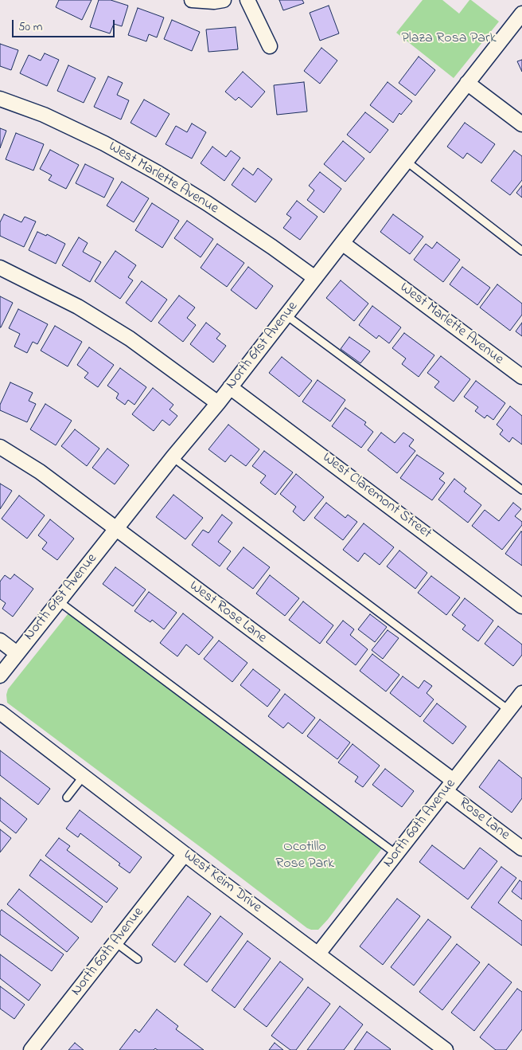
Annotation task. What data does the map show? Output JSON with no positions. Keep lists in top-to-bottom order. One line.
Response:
{"streets":{"street":["West Marlette Avenue","North 61st Avenue","West Claremont Street","West Rose Lane","Rose Lane","North 60th Avenue","West Keim Drive"]},"crossings":[["West Marlette Avenue","North 61st Avenue"],["North 61st Avenue","West Claremont Street"],["North 61st Avenue","West Rose Lane"],["West Rose Lane","Rose Lane"],["West Rose Lane","North 60th Avenue"],["Rose Lane","North 60th Avenue"],["North 60th Avenue","West Keim Drive"]],"parks":["Plaza Rosa Park","Ocotillo Rose Park"],"scale_bar":"50 m"}
